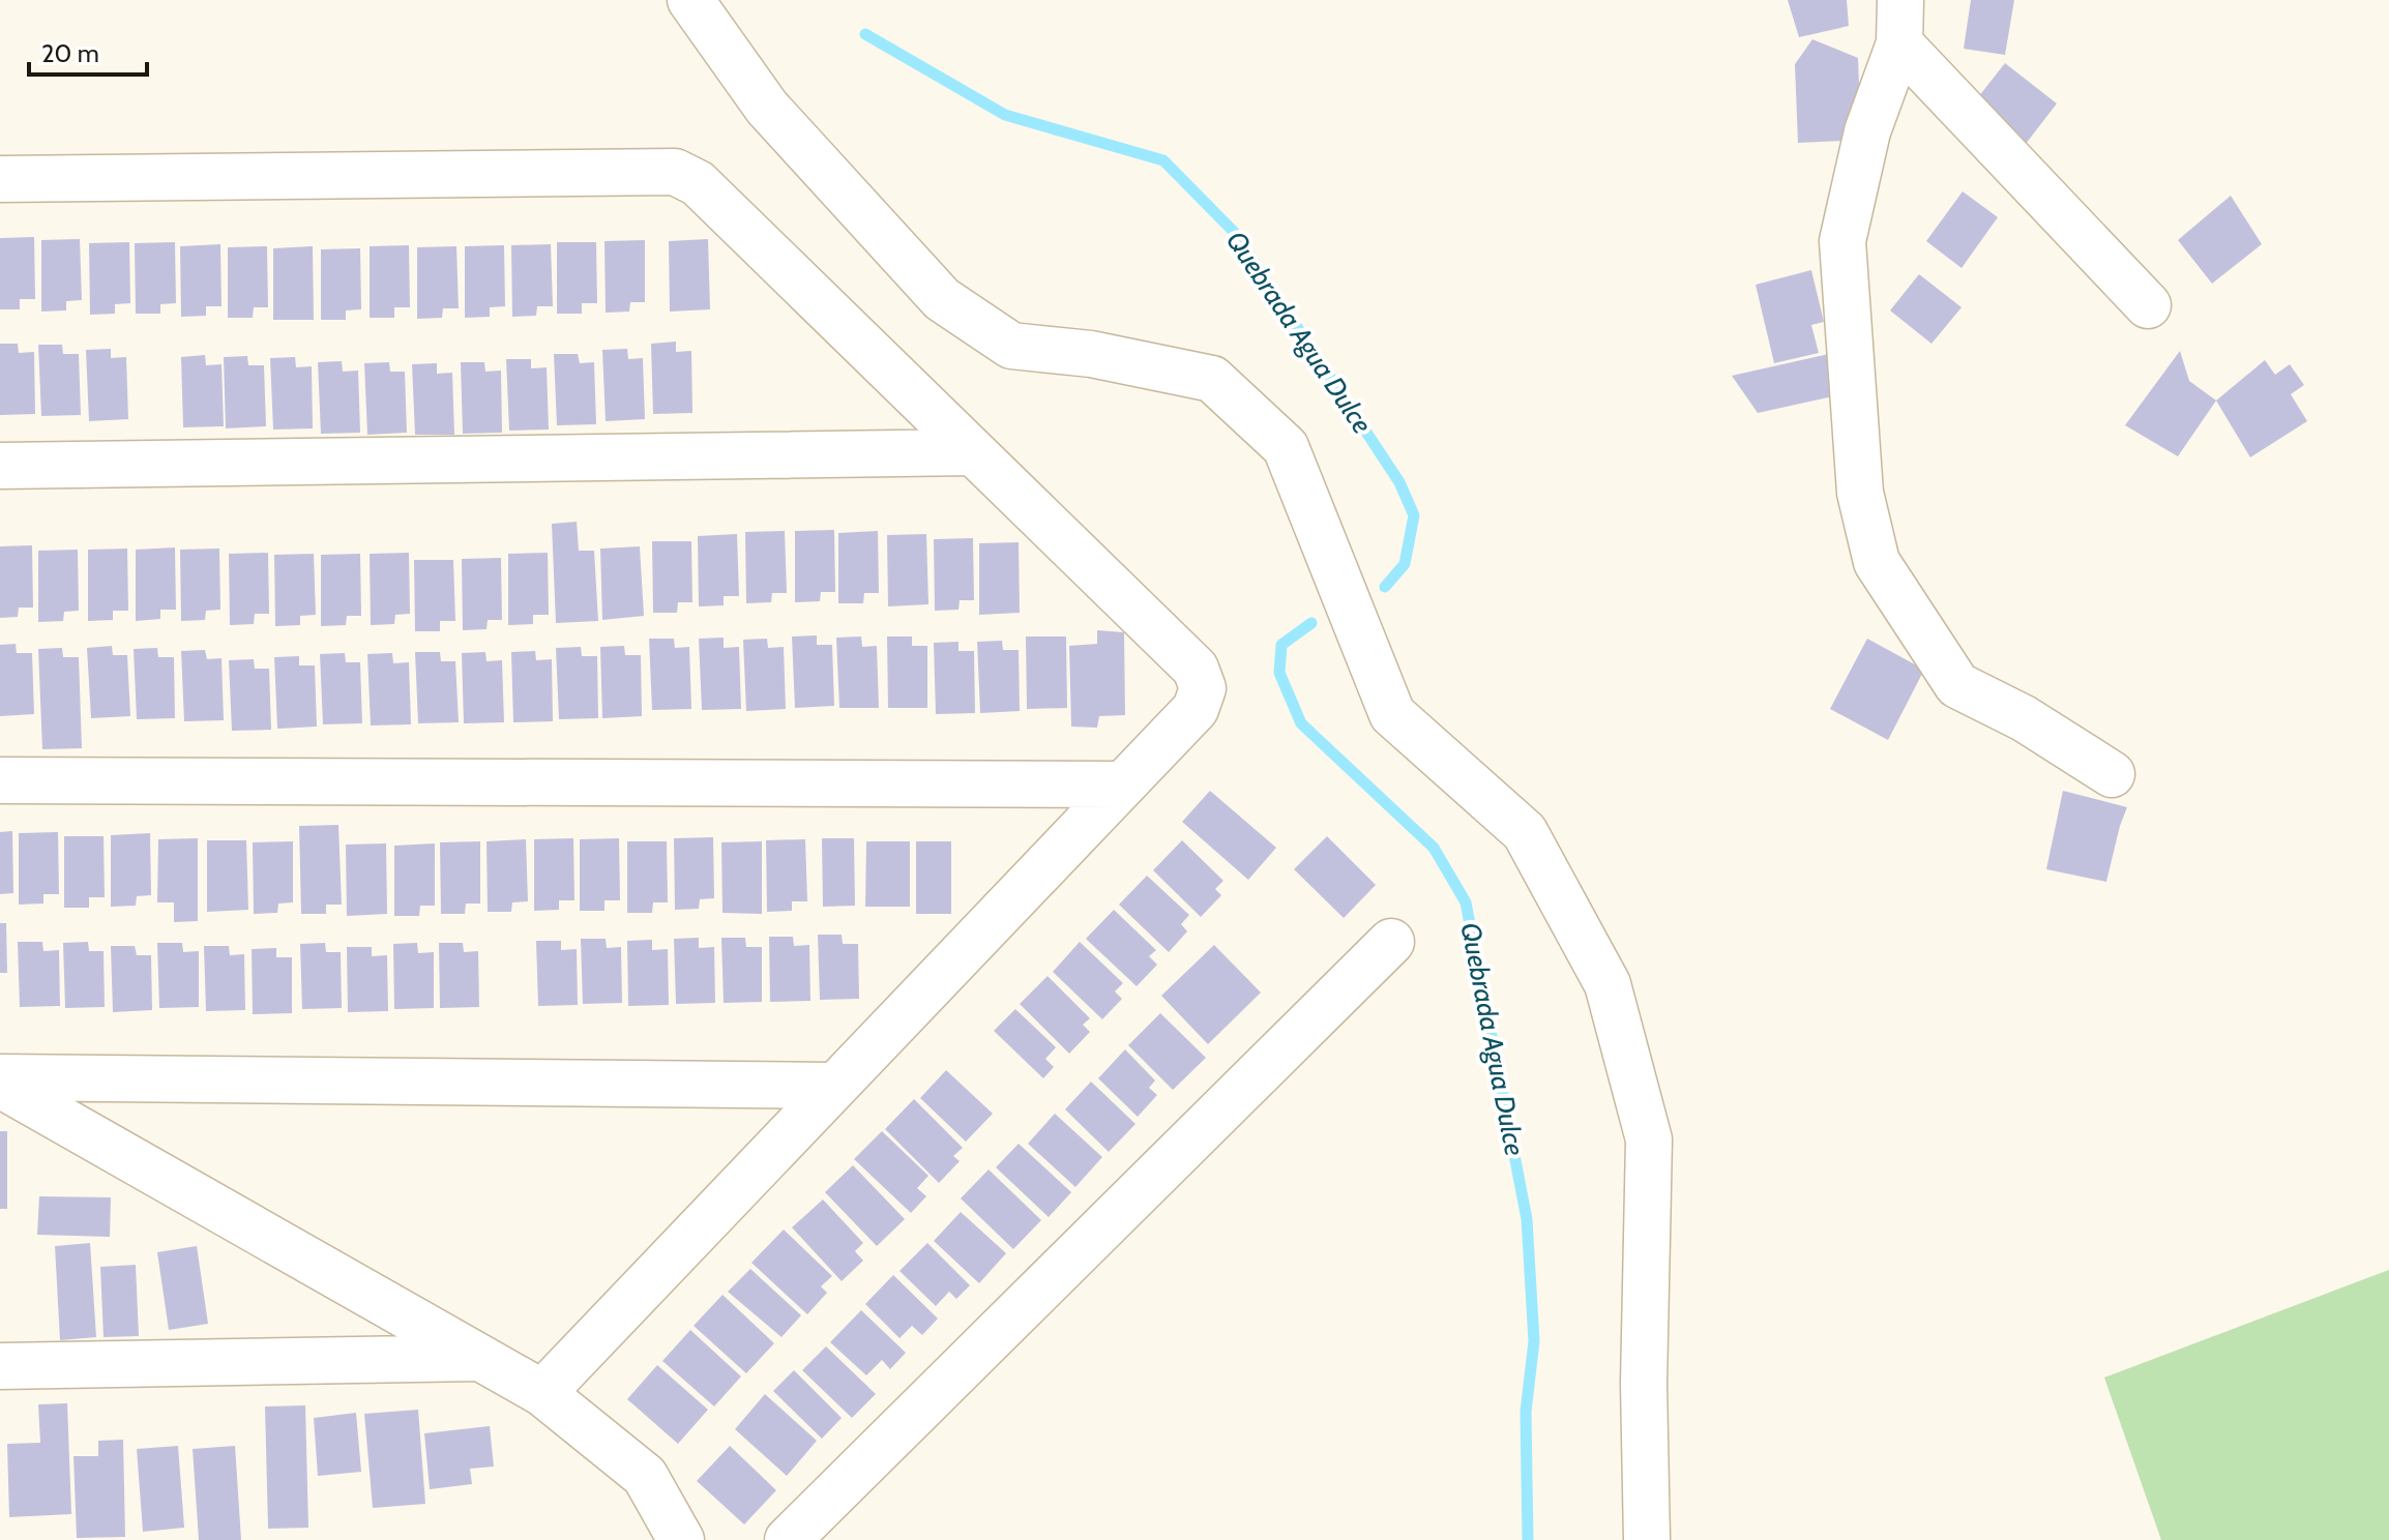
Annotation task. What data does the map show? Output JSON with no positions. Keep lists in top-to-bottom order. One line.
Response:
{"water":["Quebrada Agua Dulce"],"scale_bar":"20 m"}
